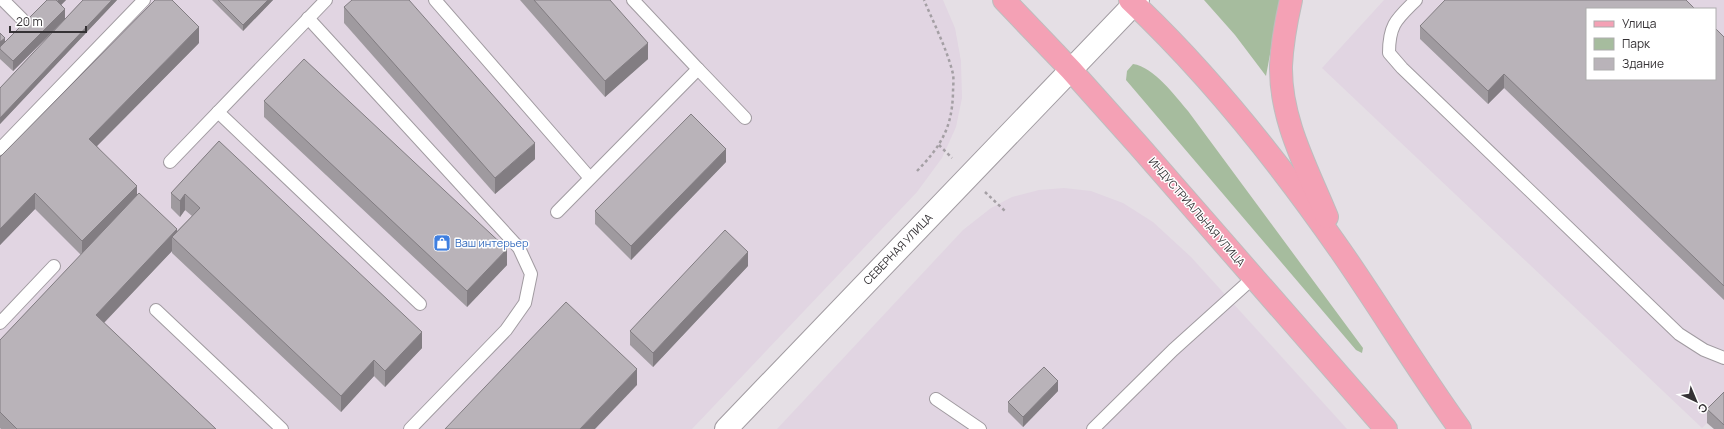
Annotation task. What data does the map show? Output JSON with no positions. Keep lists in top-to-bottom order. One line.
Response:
{"streets":{"main road":["ИНДУСТРИАЛЬНАЯ УЛИЦА","СЕВЕРНАЯ УЛИЦА"]},"crossings":[["ИНДУСТРИАЛЬНАЯ УЛИЦА","СЕВЕРНАЯ УЛИЦА"]],"places":{"shop":["Ваш интерьер"]},"legend":["Улица","Парк","Здание"],"scale_bar":"20 m","north":"bottom right"}
